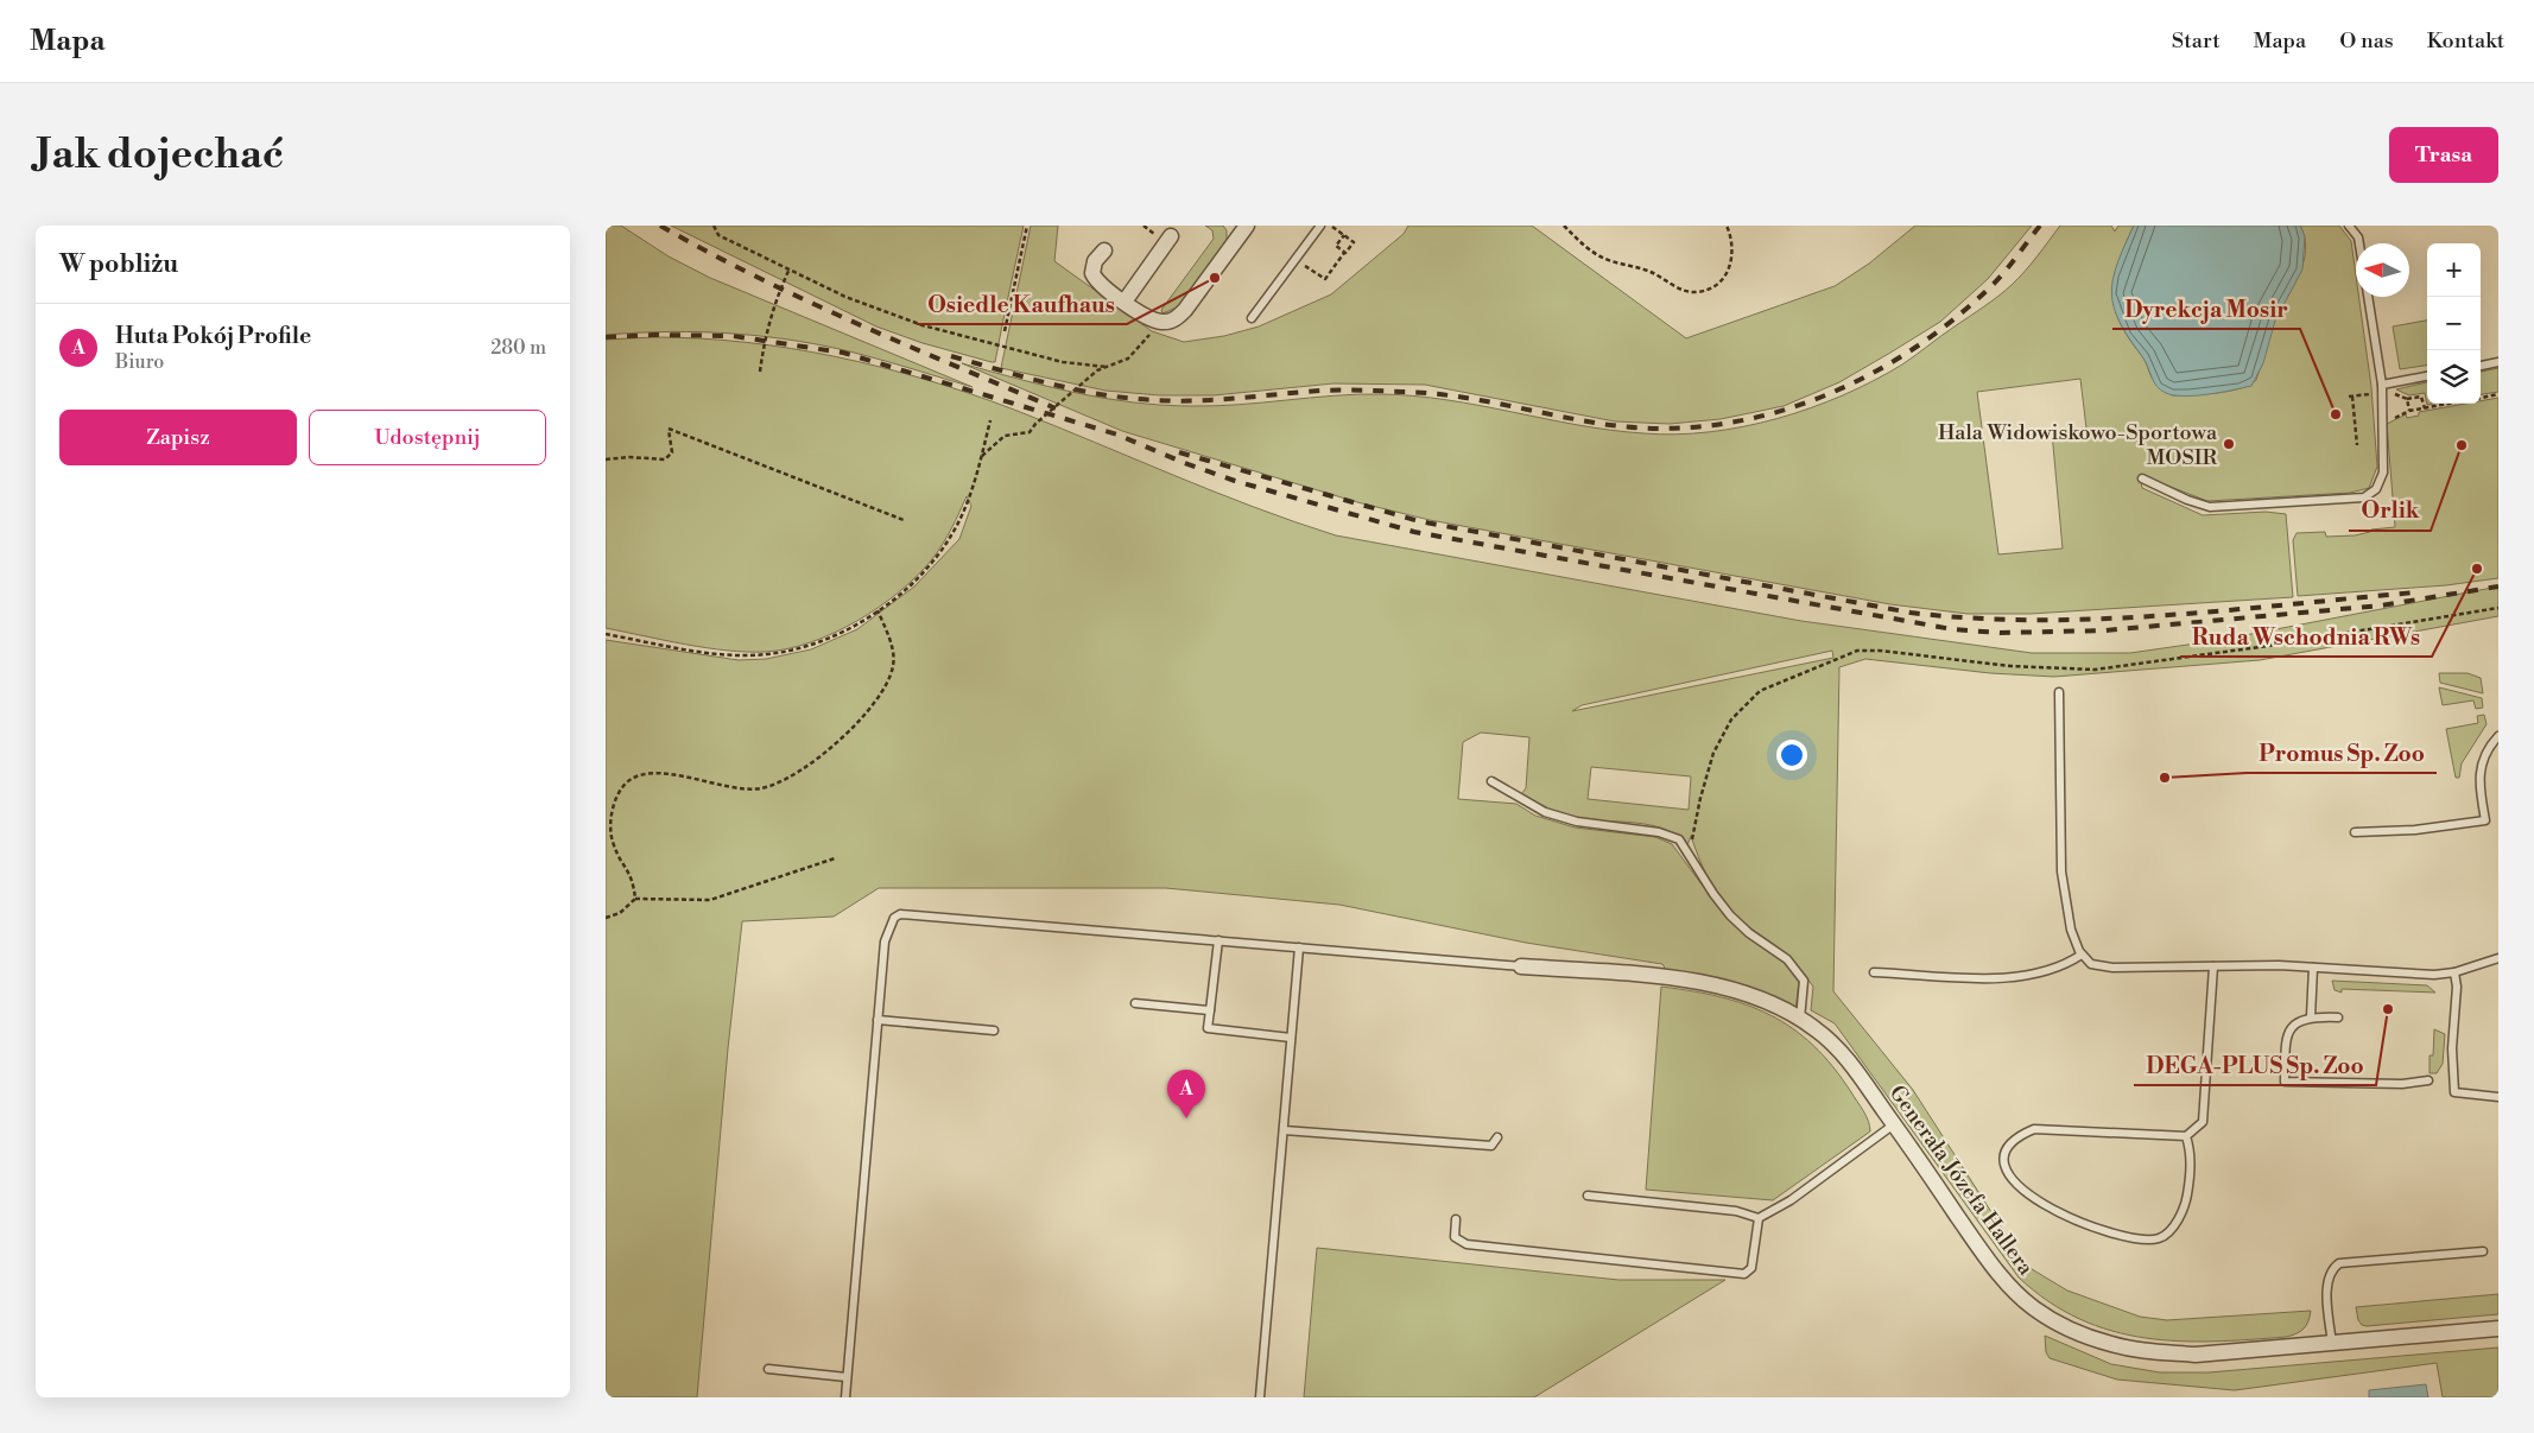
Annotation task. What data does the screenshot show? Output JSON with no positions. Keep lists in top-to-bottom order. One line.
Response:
{"streets":{"street":["Generała Józefa Hallera"]},"places":["Osiedle Kaufhaus","Dyrekcja Mosir","Hala Widowiskowo-Sportowa MOSIR","Orlik","Ruda Wschodnia RWs","Promus Sp. Zoo","DEGA-PLUS Sp. Zoo"],"north":"left","page":{"header":"Mapa","nav":["Start","Mapa","O nas","Kontakt"],"buttons":["Trasa",["Zapisz","Udostępnij"]],"title":"Jak dojechać","heading":"W pobliżu","map_buttons":["+","−"],"list":[{"mark":"A","name":"Huta Pokój Profile","note":"Biuro","value":"280 m"}],"pins":"A"}}
